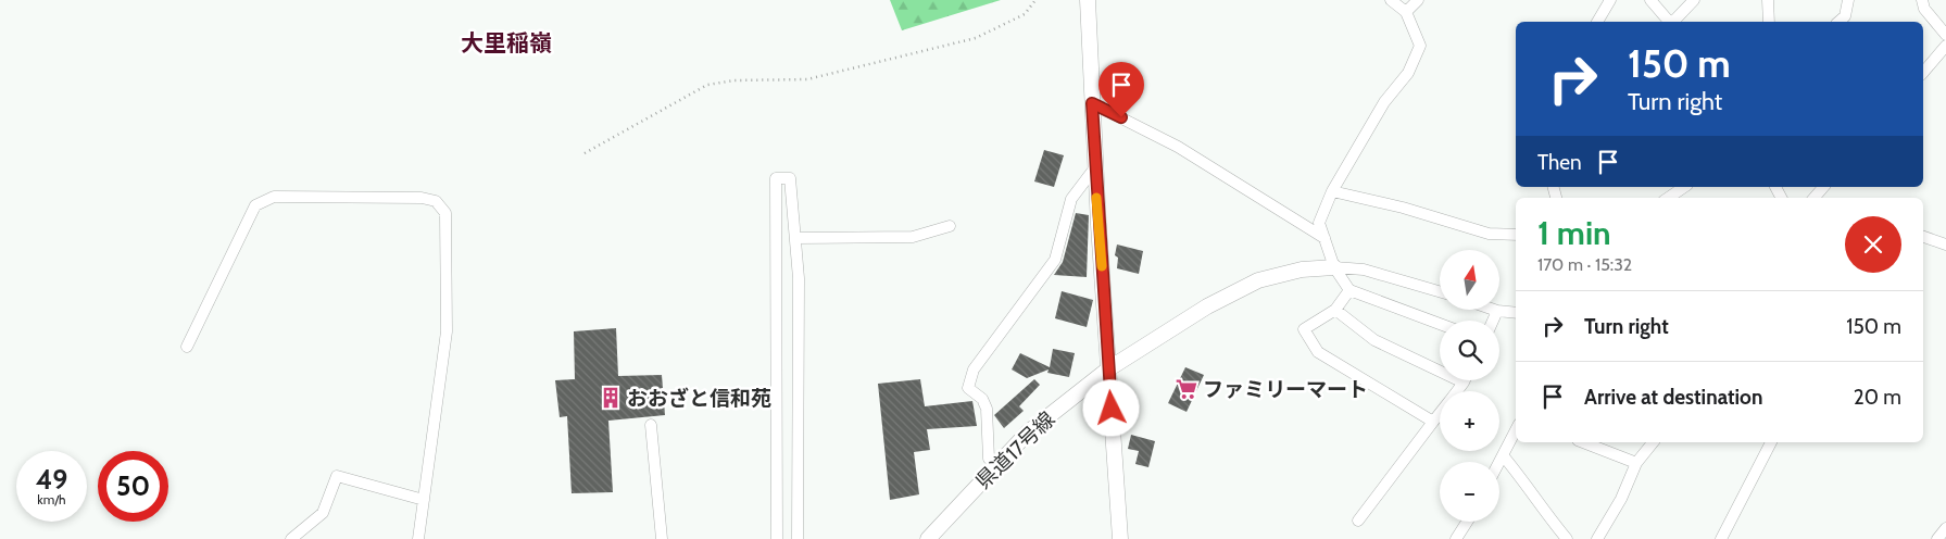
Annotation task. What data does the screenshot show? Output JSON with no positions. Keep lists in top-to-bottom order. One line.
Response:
{"streets":{"main road":["県道17号線"]},"districts":["大里稲嶺"],"places":{"supermarket":["ファミリーマート"],"building":["おおざと信和苑"]},"north":"top","page":{"turn":["150 m","Turn right"],"then":"Then","heading":["1 min","170 m · 15:32"],"map_buttons":["+","−"],"list":[{"name":"Turn right","value":"150 m"},{"name":"Arrive at destination","value":"20 m"}],"speed":"49 km/h","limit":"50"}}
